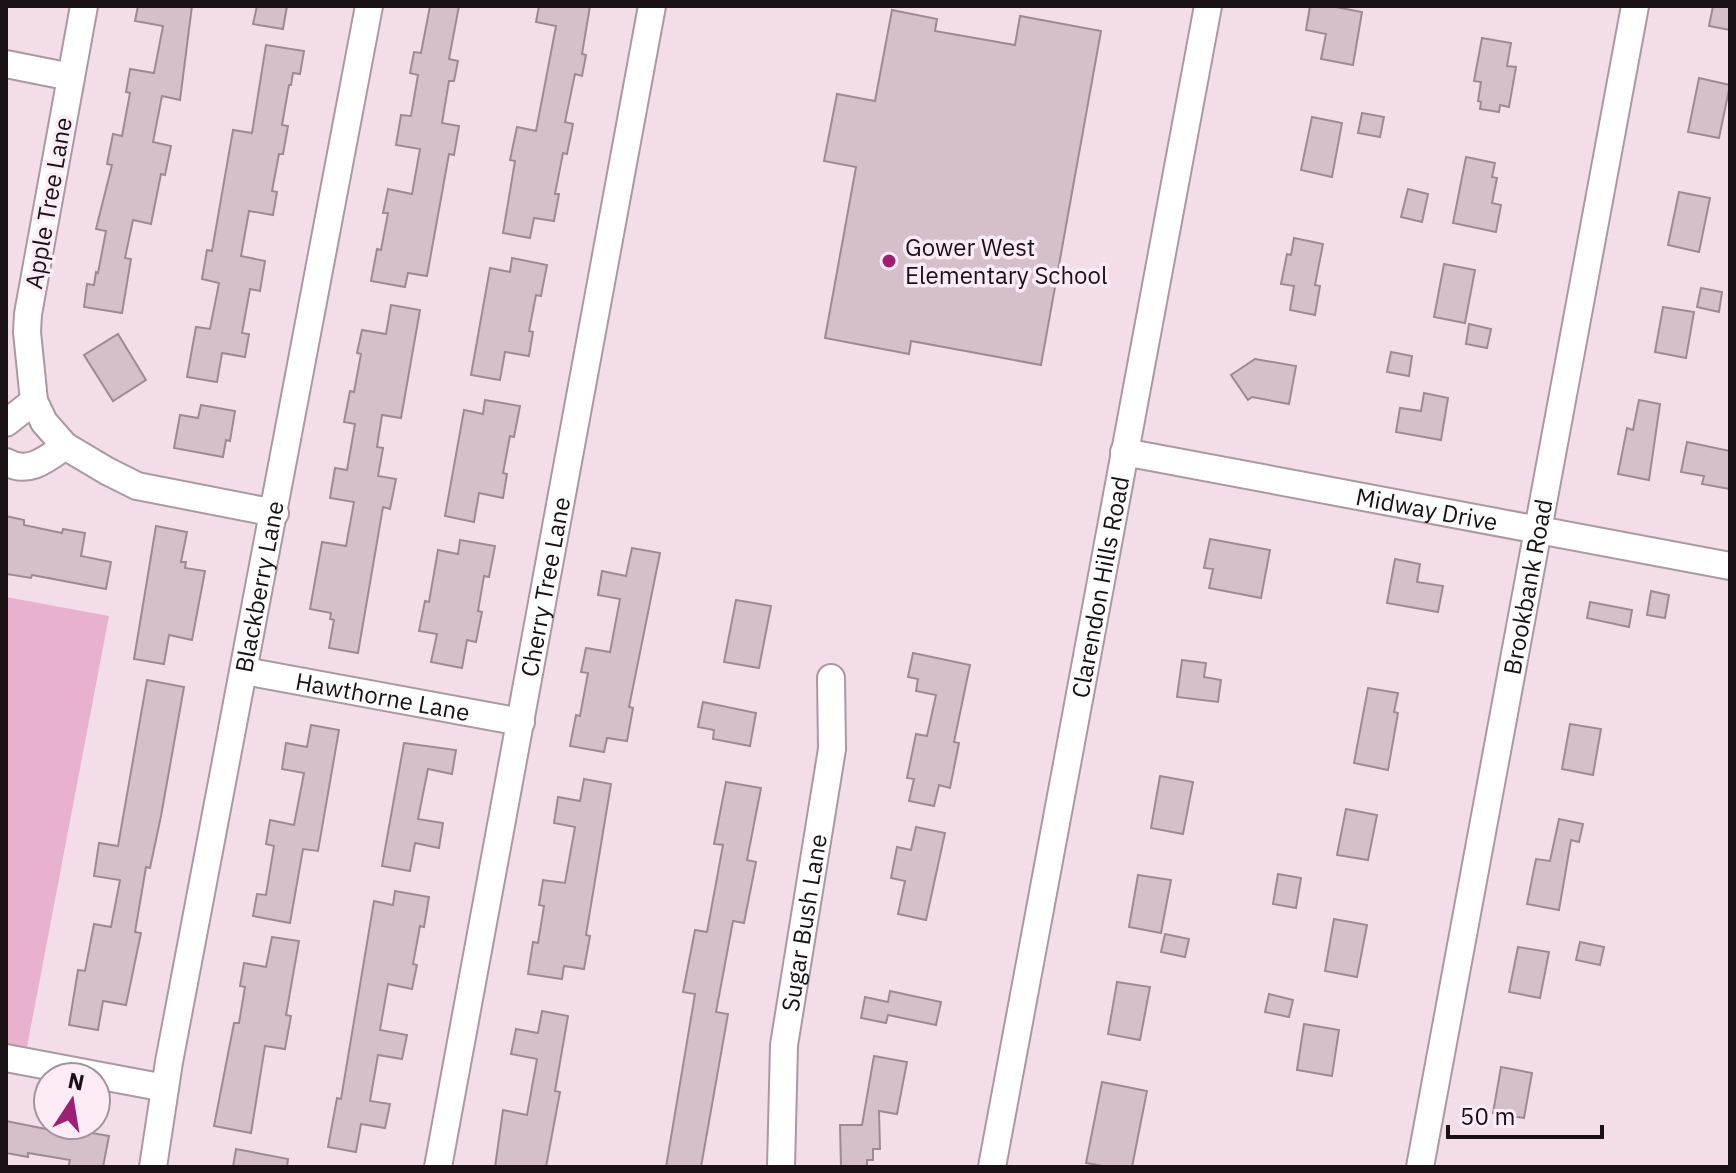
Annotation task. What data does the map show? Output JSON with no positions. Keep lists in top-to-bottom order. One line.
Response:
{"streets":{"street":["Apple Tree Lane","Midway Drive","Clarendon Hills Road","Blackberry Lane","Cherry Tree Lane","Brookbank Road","Hawthorne Lane","Sugar Bush Lane"]},"crossings":[["Apple Tree Lane","Blackberry Lane"],["Midway Drive","Clarendon Hills Road"],["Midway Drive","Brookbank Road"],["Blackberry Lane","Hawthorne Lane"],["Cherry Tree Lane","Hawthorne Lane"]],"places":["Gower West Elementary School"],"scale_bar":"50 m","north":"top"}
